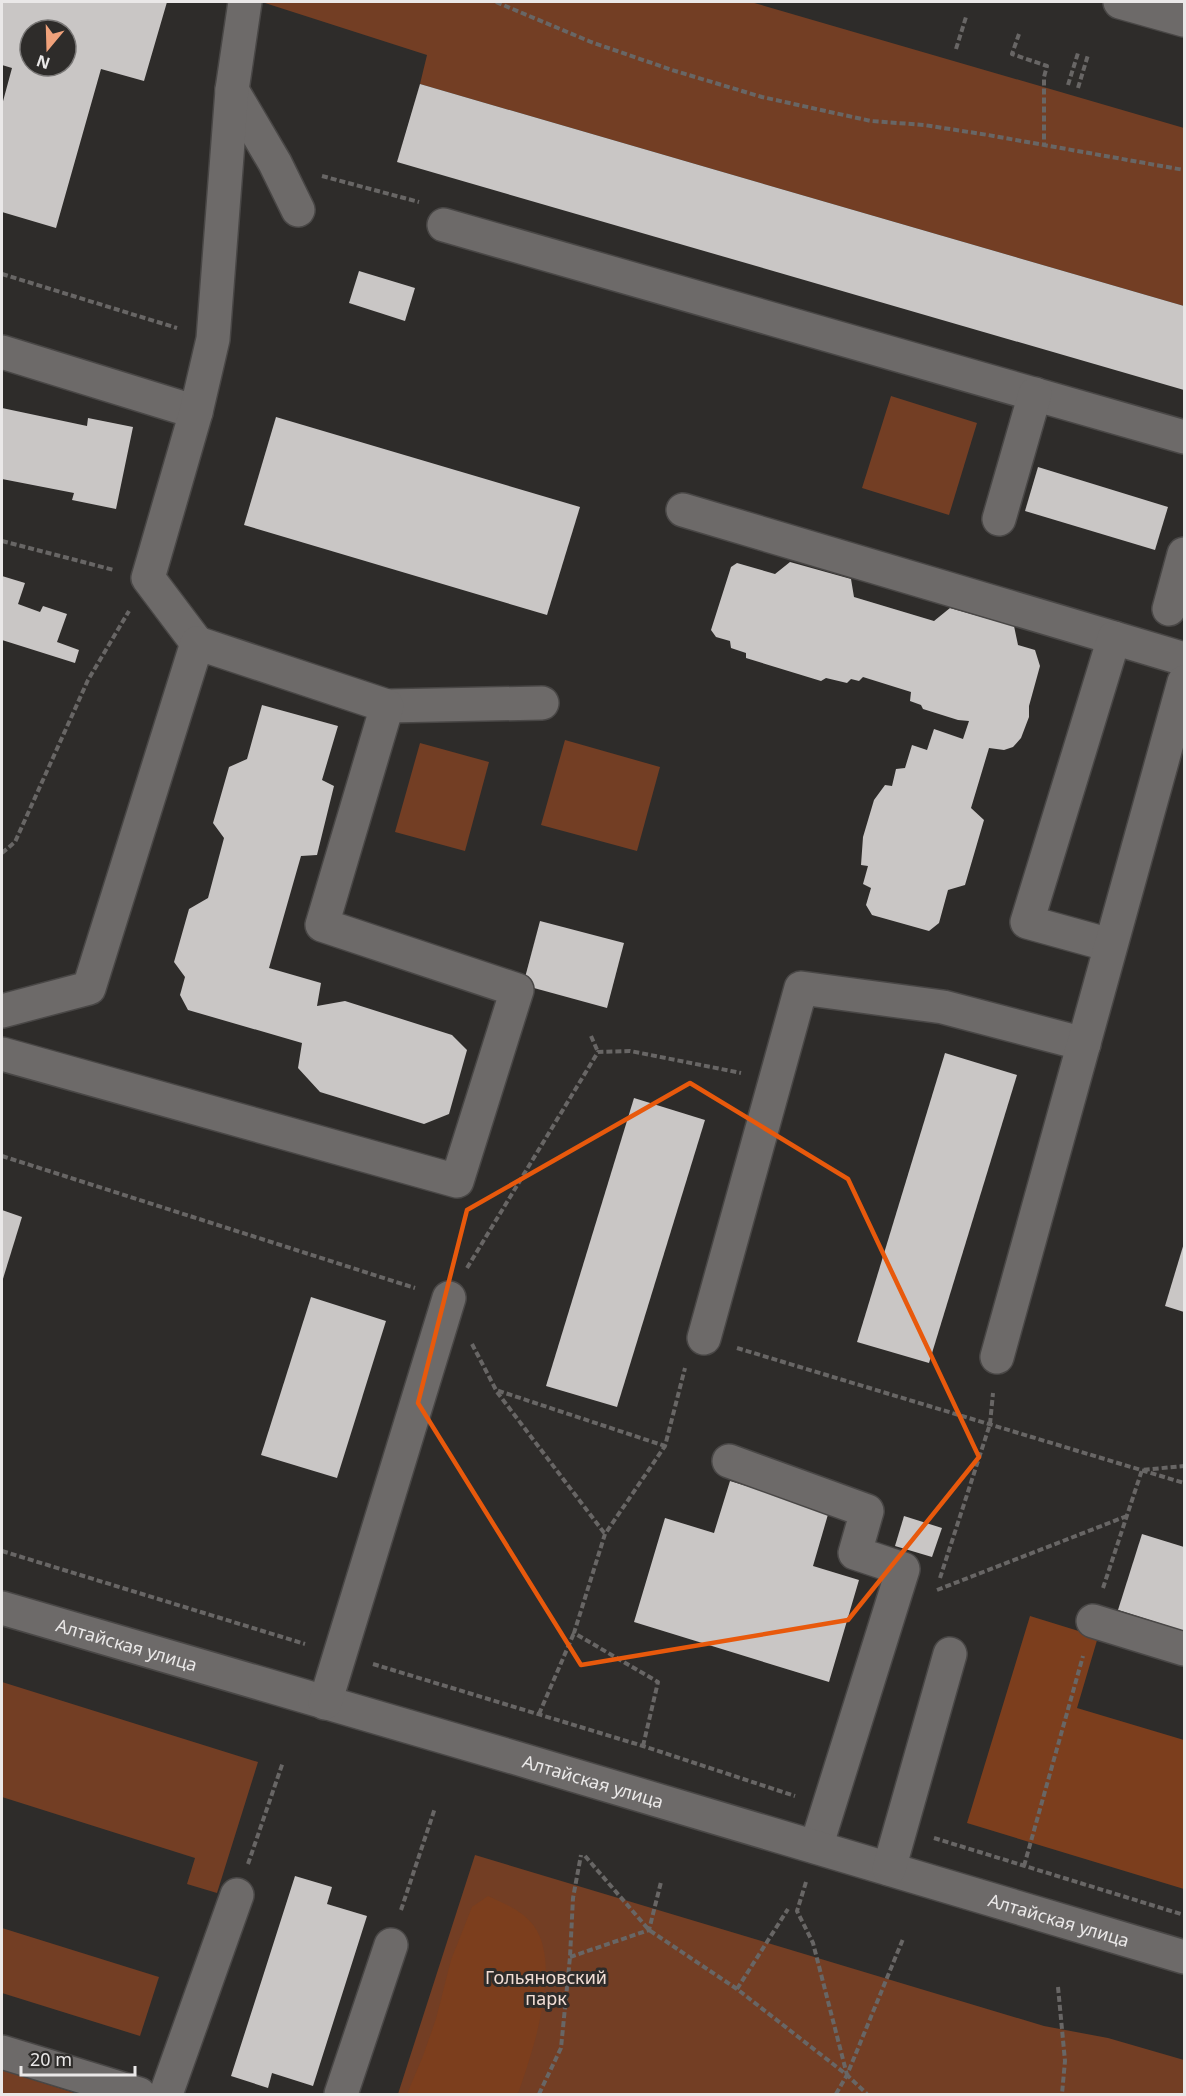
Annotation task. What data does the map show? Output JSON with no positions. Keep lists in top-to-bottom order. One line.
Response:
{"streets":{"street":["Алтайская улица"]},"parks":["Гольяновcкий парк"],"scale_bar":"20 m","north":"bottom"}
